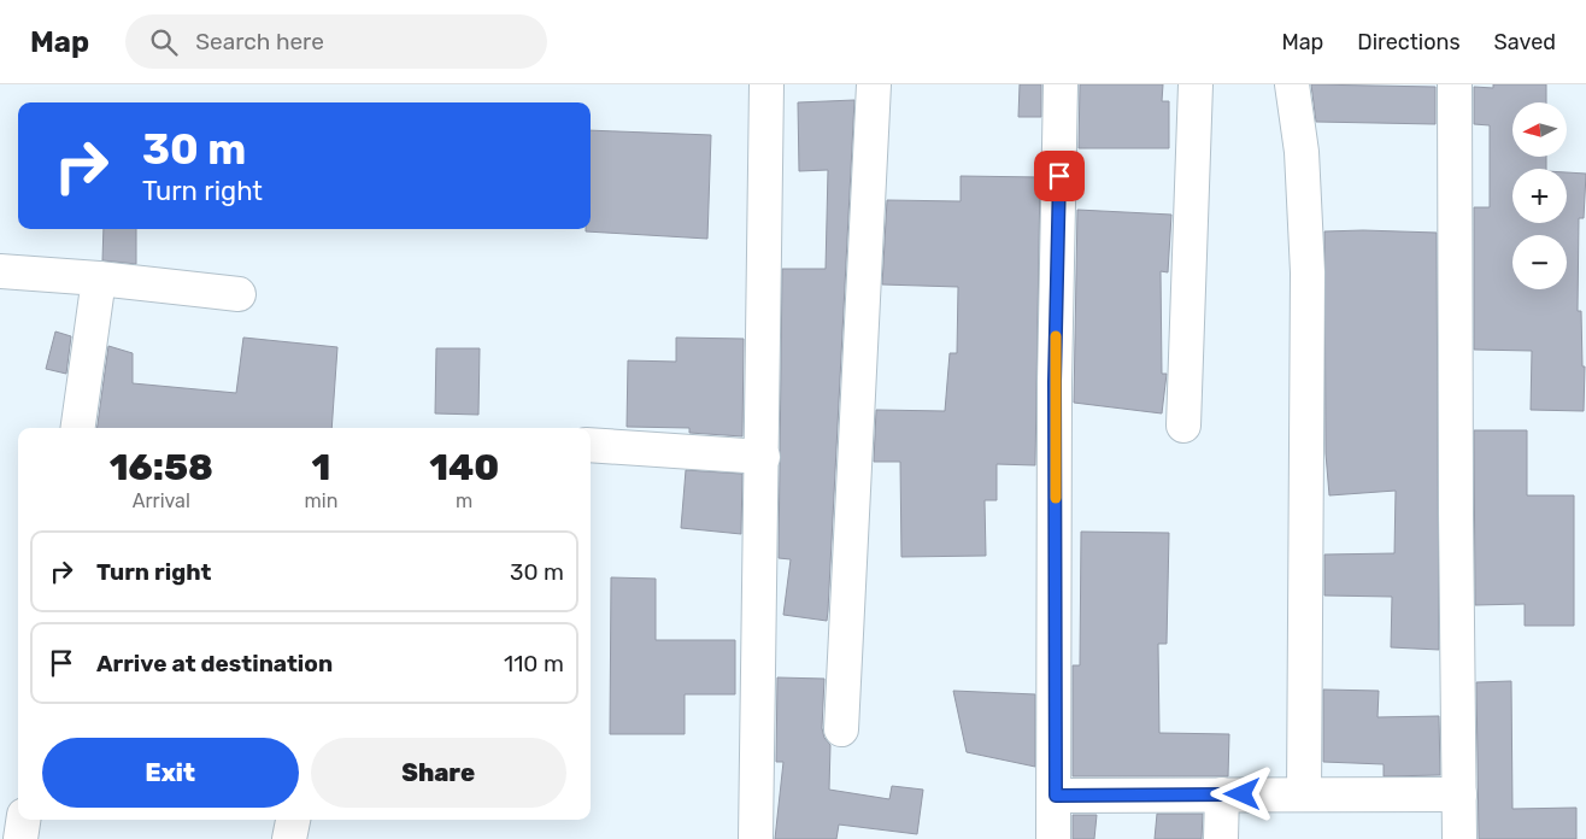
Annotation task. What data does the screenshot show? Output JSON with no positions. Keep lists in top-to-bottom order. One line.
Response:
{"north":"left","page":{"header":"Map","search":"Search here","nav":["Map","Directions","Saved"],"map_buttons":["+","−"],"turn":["30 m","Turn right"],"eta":["16:58","Arrival","1","min","140","m"],"list":[{"name":"Turn right","value":"30 m"},{"name":"Arrive at destination","value":"110 m"}],"buttons":["Exit","Share"]}}
